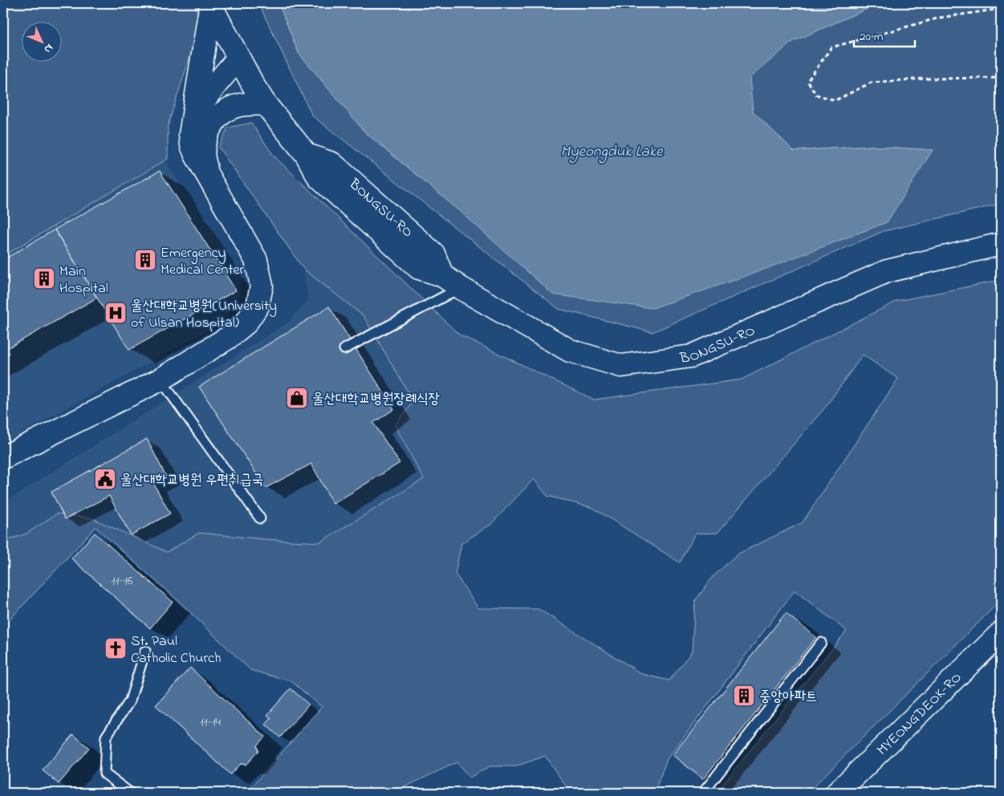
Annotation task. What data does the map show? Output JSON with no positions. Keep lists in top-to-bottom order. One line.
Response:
{"streets":{"street":["BONGSU-RO","MYEONGDEOK-RO"]},"water":["Myeongduk Lake"],"places":{"building":["Emergency Medical Center","Main Hospital","중앙아파트"],"hospital":["울산대학교병원(University of Ulsan Hospital)"],"shop":["울산대학교병원장례식장"],"public building":["울산대학교병원 우편취급국"],"church":["St. Paul Catholic Church"]},"house_numbers":["11-16","11-14"],"scale_bar":"20 m","north":"bottom right"}
